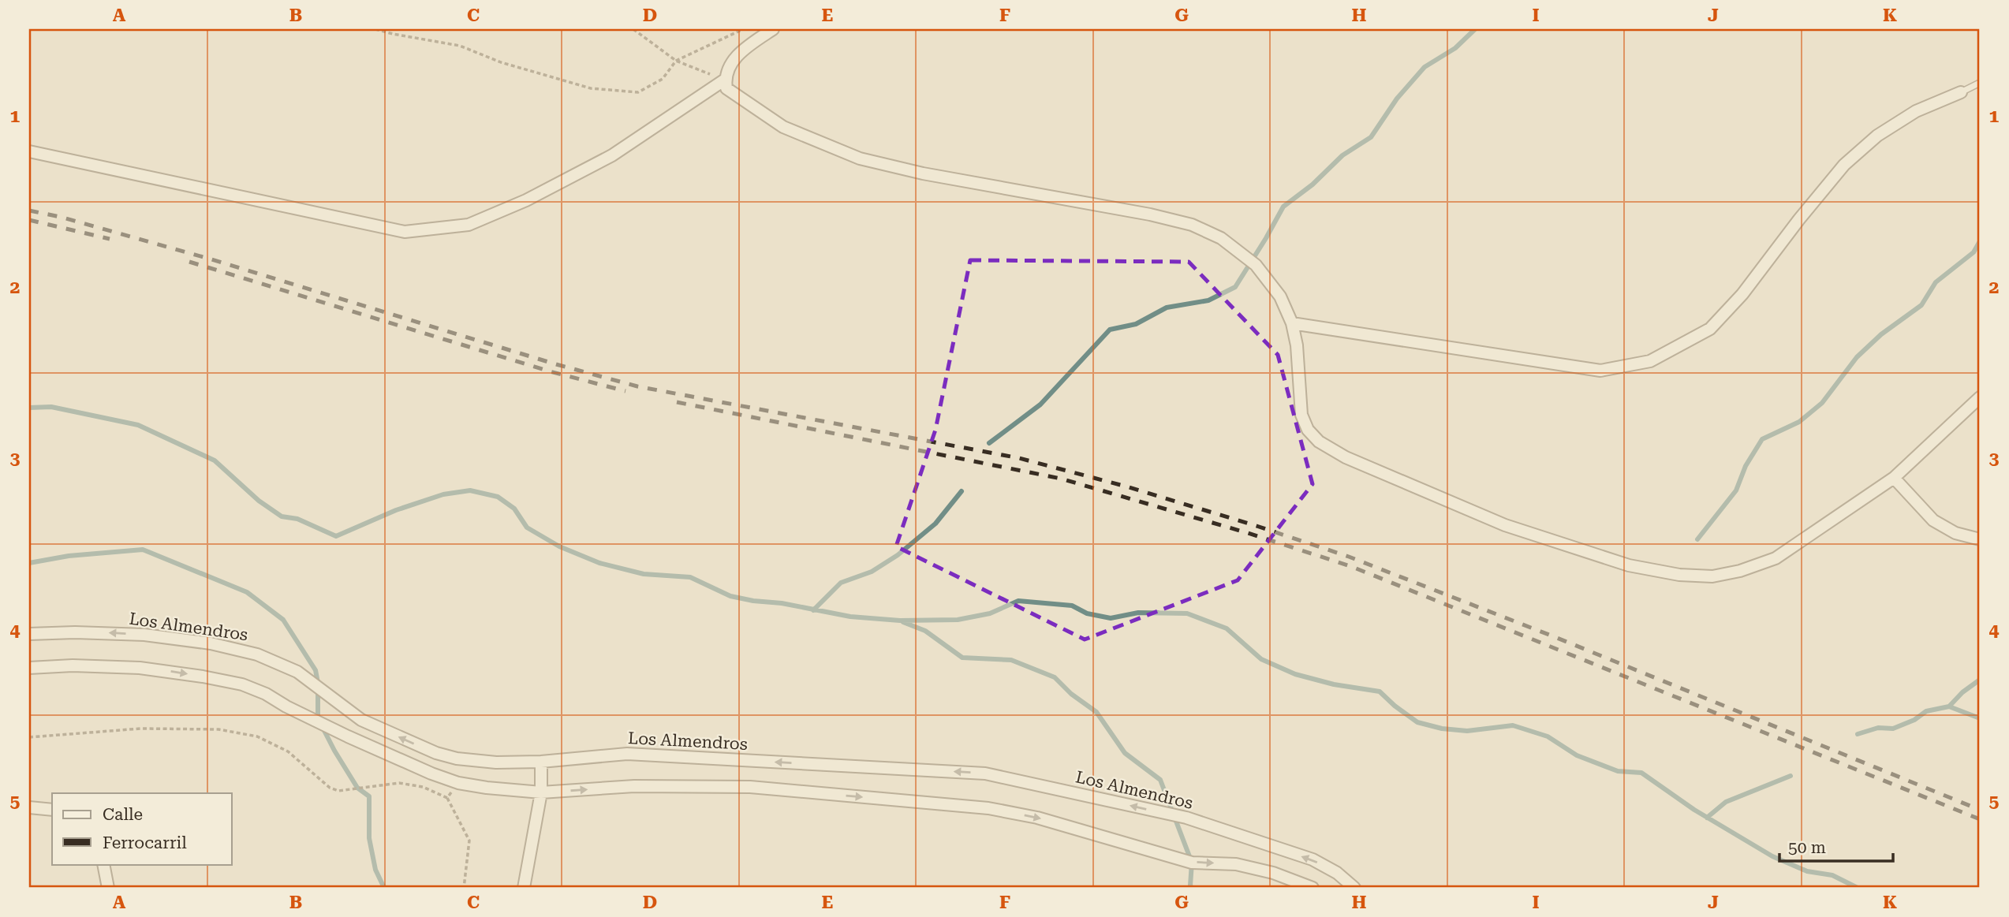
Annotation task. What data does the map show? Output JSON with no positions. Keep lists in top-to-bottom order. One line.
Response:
{"streets":{"street":["Los Almendros"]},"legend":["Calle","Ferrocarril"],"scale_bar":"50 m","grid":{"columns":["A","B","C","D","E","F","G","H","I","J","K"],"rows":["1","2","3","4","5"]}}
